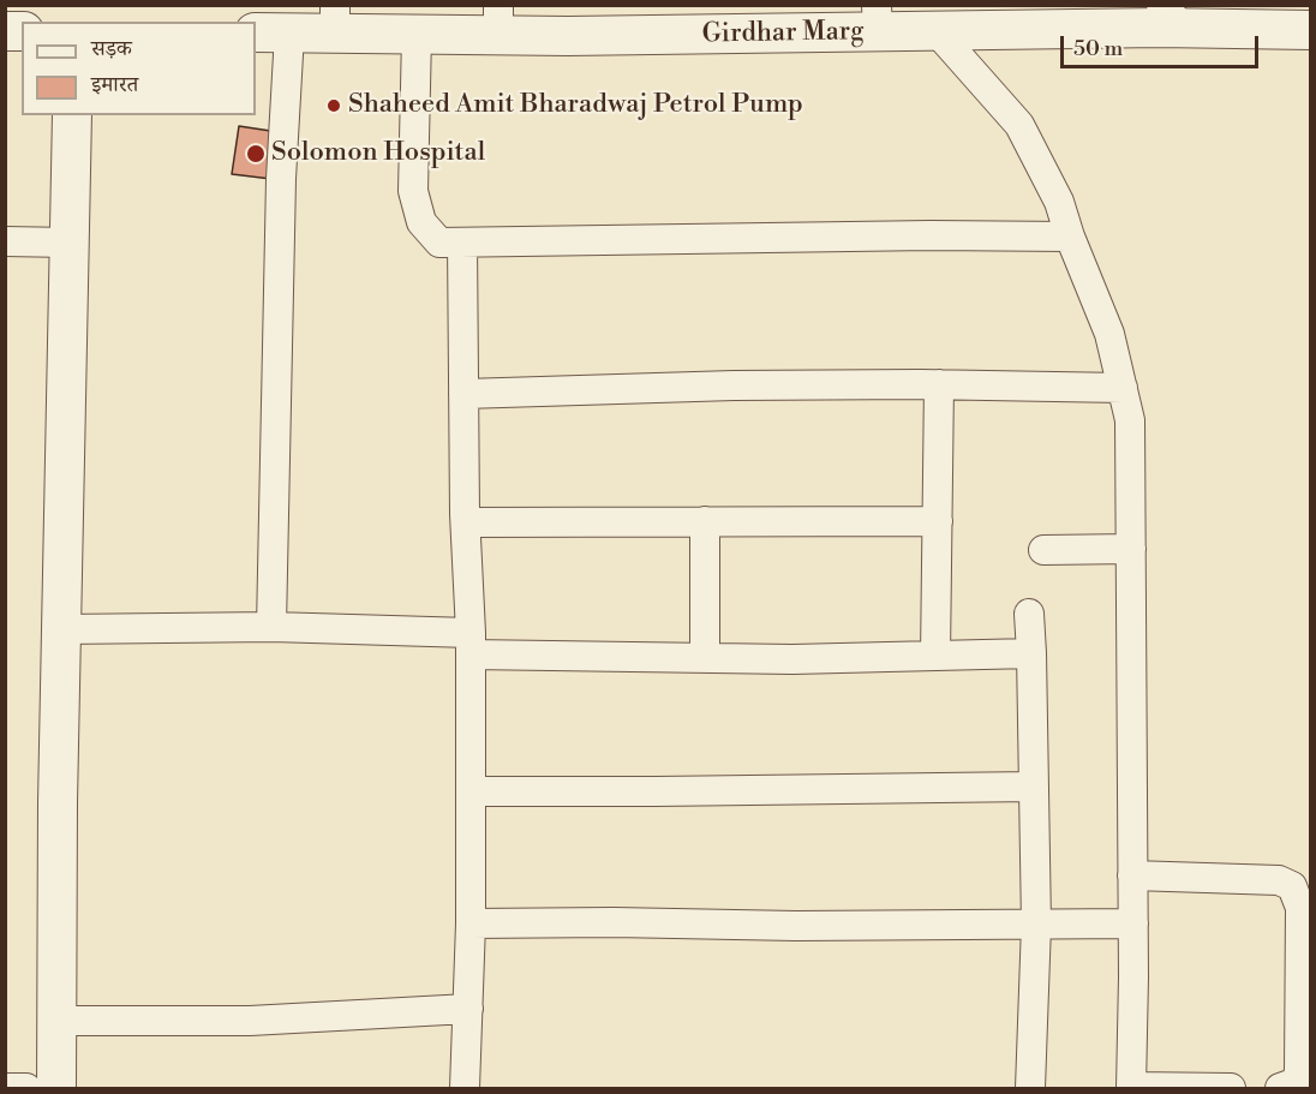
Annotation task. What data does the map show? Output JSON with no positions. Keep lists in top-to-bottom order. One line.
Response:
{"streets":{"street":["Girdhar Marg"]},"places":["Shaheed Amit Bharadwaj Petrol Pump","Solomon Hospital"],"legend":["सड़क","इमारत"],"scale_bar":"50 m"}
